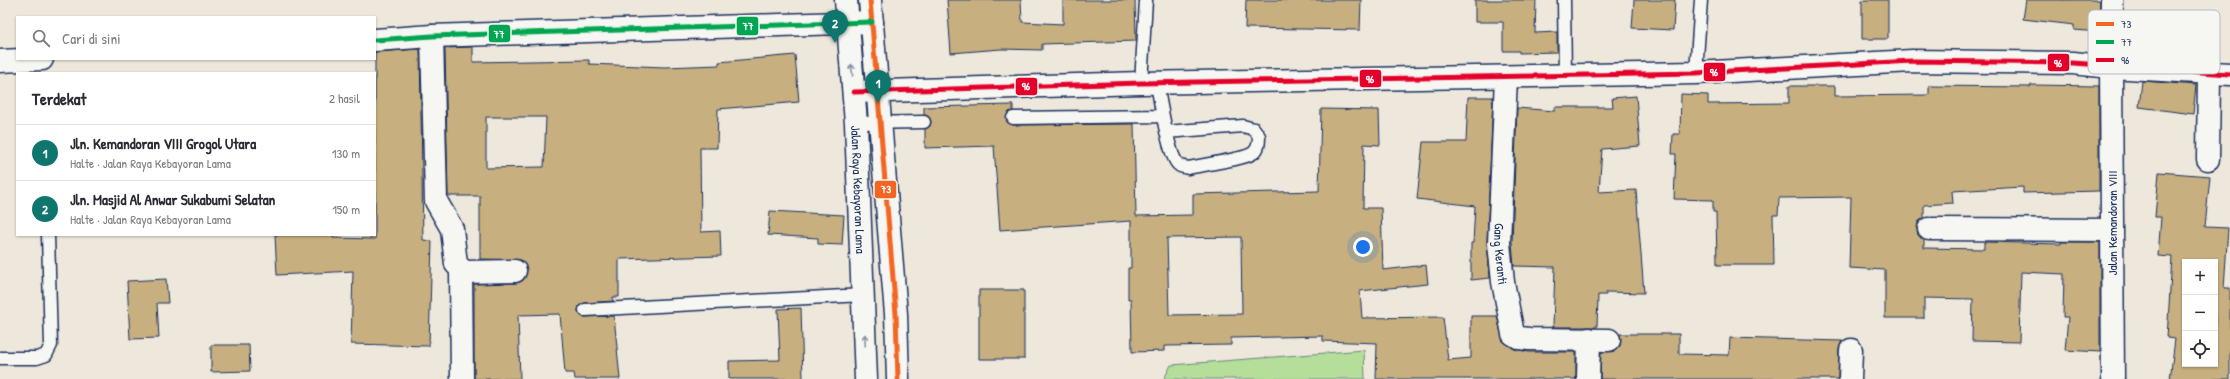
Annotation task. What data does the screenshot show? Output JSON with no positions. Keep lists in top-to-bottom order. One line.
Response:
{"streets":{"street":["Jalan Raya Kebayoran Lama","Jalan Kemandoran VIII","Gang Keranti"]},"lines":["transit line 73","transit line 77","transit line 96"],"legend":["73","77","96"],"page":{"pins":["2","1"],"search":"Cari di sini","heading":["Terdekat","2 hasil"],"list":[{"mark":"1","name":"Jln. Kemandoran VIII Grogol Utara","note":"Halte · Jalan Raya Kebayoran Lama","value":"130 m"},{"mark":"2","name":"Jln. Masjid Al Anwar Sukabumi Selatan","note":"Halte · Jalan Raya Kebayoran Lama","value":"150 m"}],"map_buttons":["+","−"]}}
